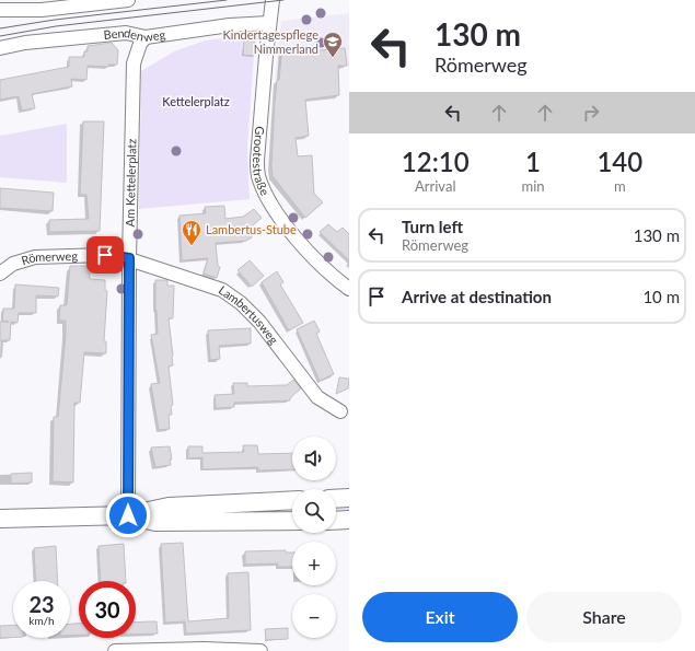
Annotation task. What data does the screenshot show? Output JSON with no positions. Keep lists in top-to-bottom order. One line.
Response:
{"streets":{"street":["Bendenweg","Grootestraße","Am Kettelerplatz","Römerweg","Lambertusweg"]},"crossings":[["Bendenweg","Grootestraße"],["Bendenweg","Am Kettelerplatz"],["Am Kettelerplatz","Römerweg"],["Am Kettelerplatz","Lambertusweg"],["Römerweg","Lambertusweg"]],"parks":["Kettelerplatz"],"places":{"school or university":["Kindertagespflege Nimmerland"],"restaurant":["Lambertus-Stube"]},"page":{"turn":["130 m","Römerweg"],"eta":["12:10","Arrival","1","min","140","m"],"list":[{"name":"Turn left","note":"Römerweg","value":"130 m"},{"name":"Arrive at destination","value":"10 m"}],"map_buttons":["+","−"],"speed":"23 km/h","limit":"30","buttons":["Exit","Share"]}}
